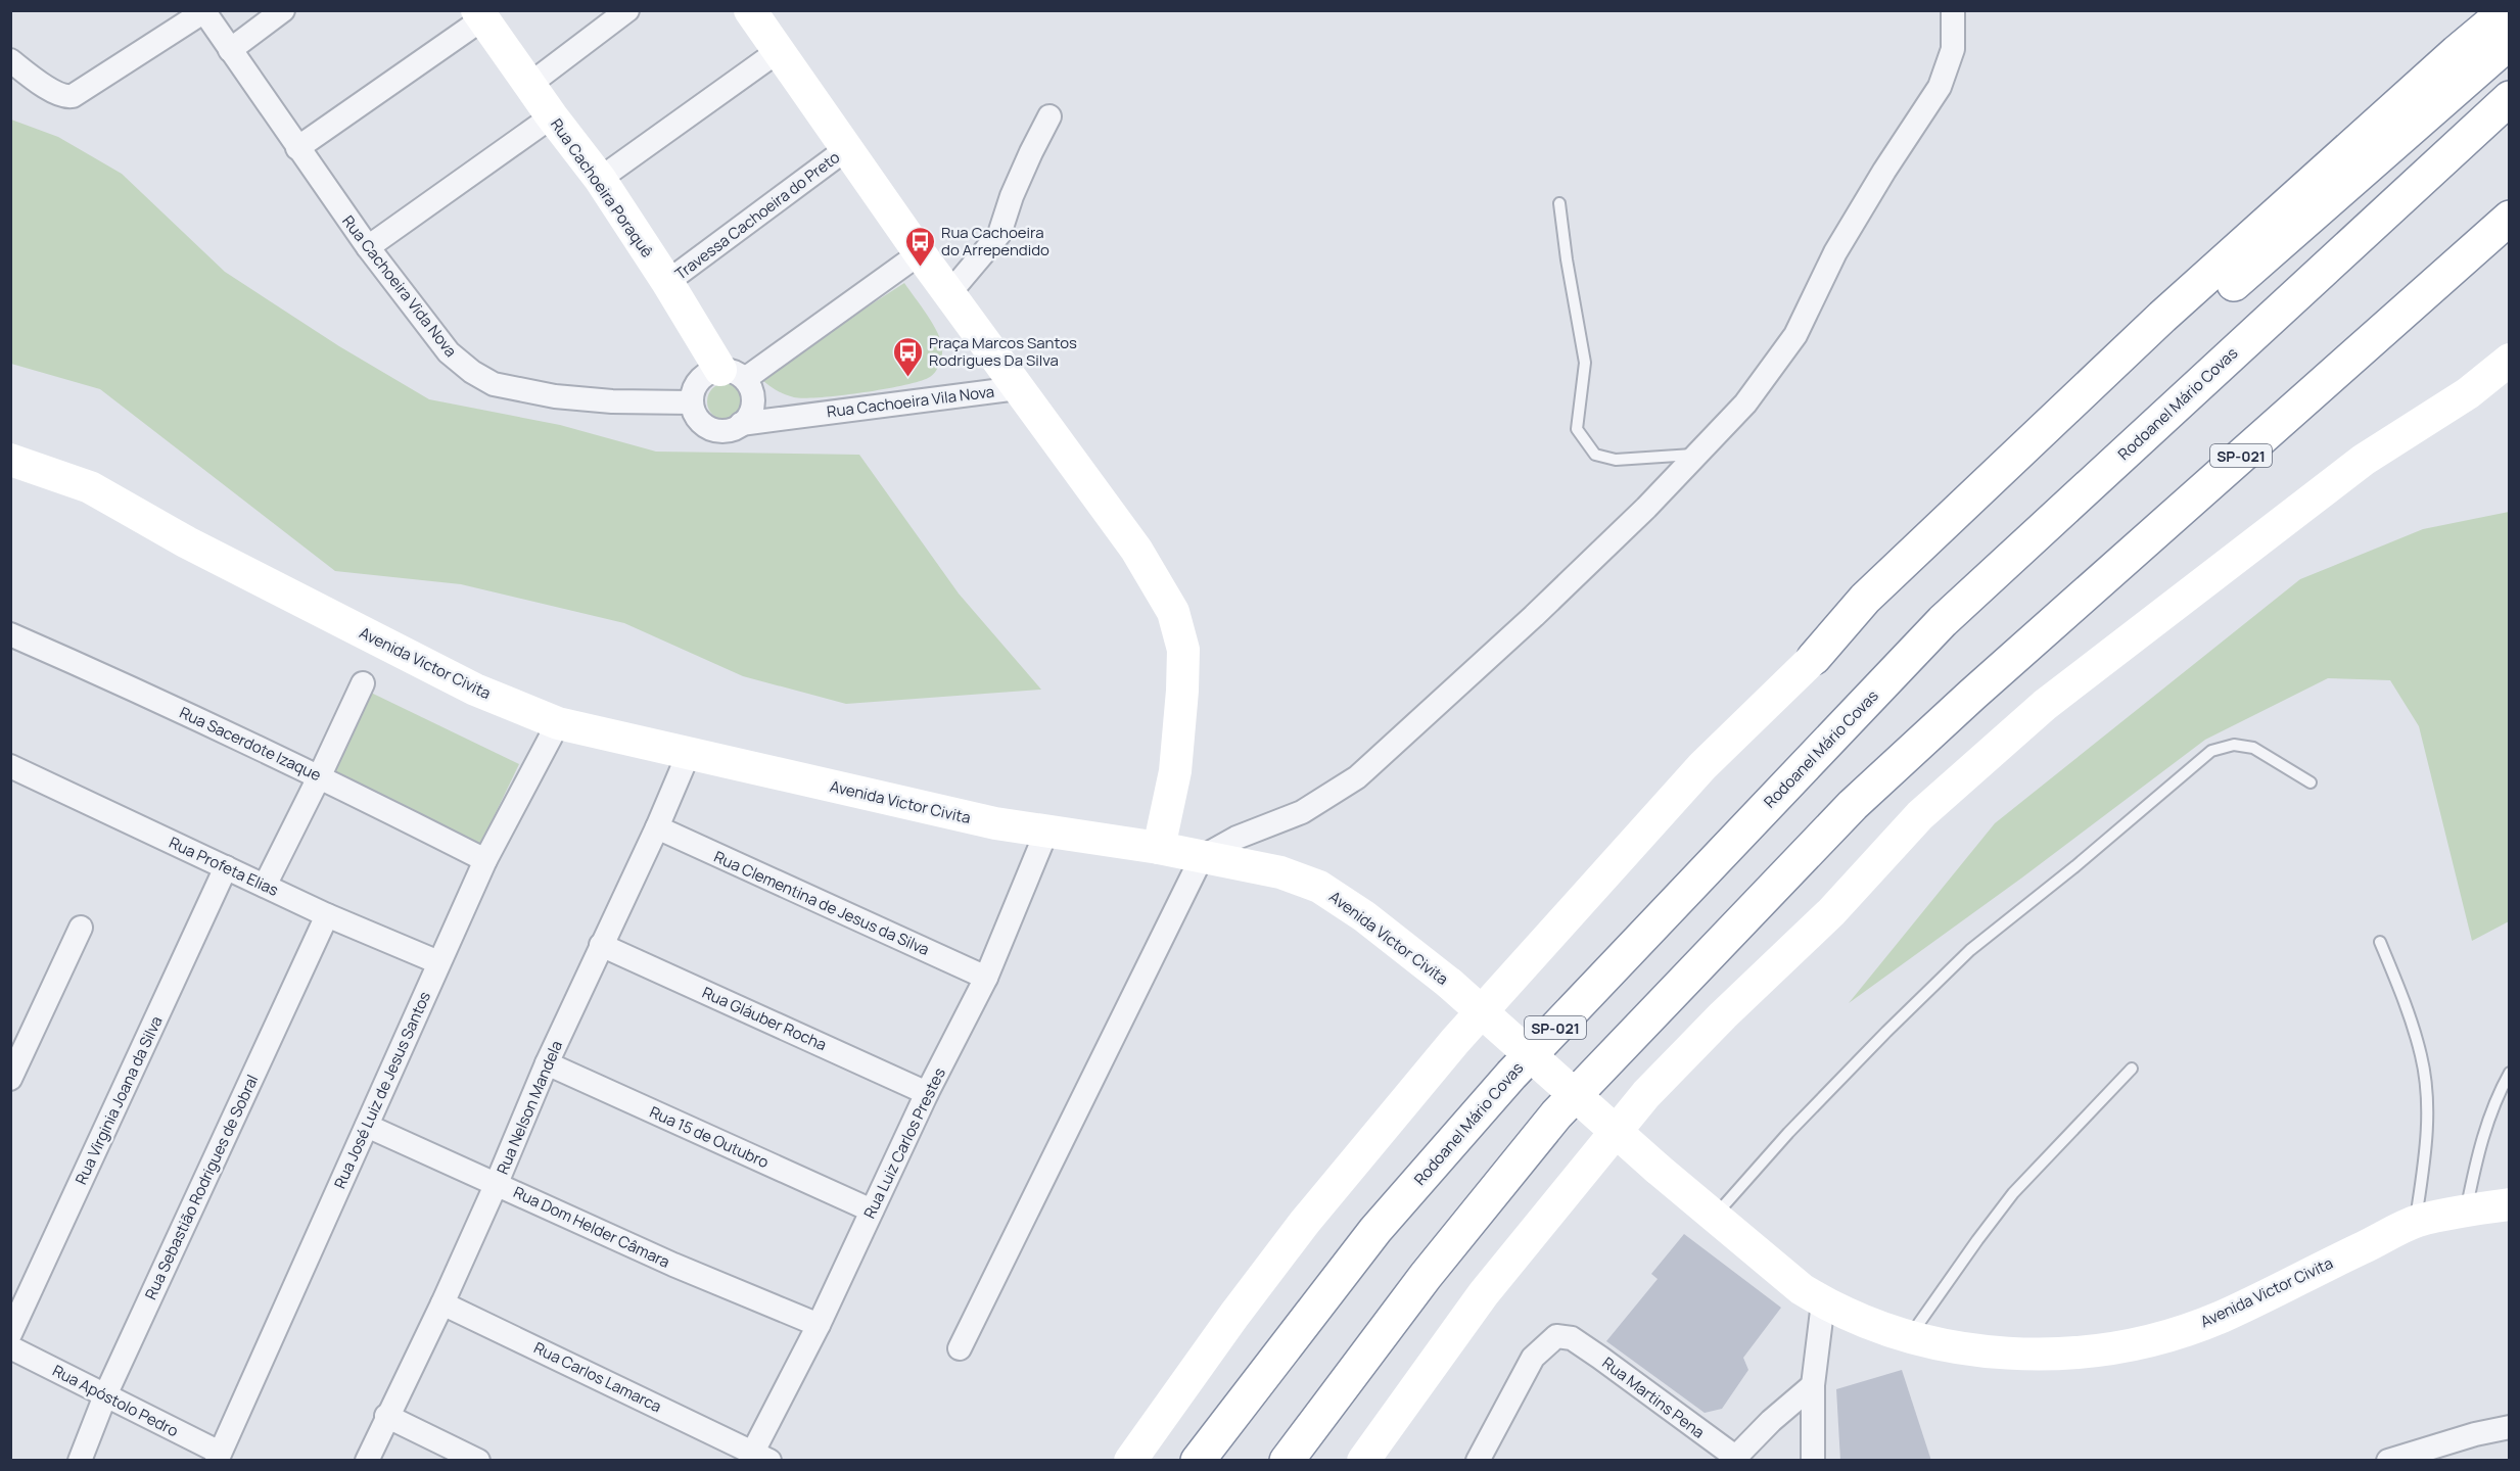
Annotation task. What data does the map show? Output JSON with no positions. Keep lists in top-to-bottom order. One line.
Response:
{"streets":{"highway":["Rodoanel Mário Covas","SP-021"],"main road":["Rua Cachoeira Poraquê","Avenida Victor Civita"],"street":["Travessa Cachoeira do Preto","Rua Cachoeira Vida Nova","Rua Cachoeira Vila Nova","Rua Sacerdote Izaque","Rua Profeta Elias","Rua Clementina de Jesus da Silva","Rua Gláuber Rocha","Rua José Luiz de Jesus Santos","Rua Virginia Joana da Silva","Rua Nelson Mandela","Rua 15 de Outubro","Rua Luiz Carlos Prestes","Rua Sebastião Rodrigues de Sobral","Rua Dom Helder Câmara","Rua Carlos Lamarca","Rua Martins Pena","Rua Apóstolo Pedro"]},"crossings":[["Rua Cachoeira Poraquê","Travessa Cachoeira do Preto"],["Rua Cachoeira Poraquê","Rua Cachoeira Vida Nova"],["Rua Cachoeira Poraquê","Rua Cachoeira Vila Nova"],["Rua Cachoeira Vida Nova","Rua Cachoeira Vila Nova"],["Avenida Victor Civita","Rua José Luiz de Jesus Santos"],["Avenida Victor Civita","Rua Nelson Mandela"],["Avenida Victor Civita","Rua Luiz Carlos Prestes"],["Rua Sacerdote Izaque","Rua José Luiz de Jesus Santos"],["Rua Profeta Elias","Rua José Luiz de Jesus Santos"],["Rua Profeta Elias","Rua Virginia Joana da Silva"],["Rua Profeta Elias","Rua Sebastião Rodrigues de Sobral"],["Rua Clementina de Jesus da Silva","Rua Nelson Mandela"],["Rua Clementina de Jesus da Silva","Rua Luiz Carlos Prestes"],["Rua Gláuber Rocha","Rua Nelson Mandela"],["Rua Gláuber Rocha","Rua Luiz Carlos Prestes"],["Rua José Luiz de Jesus Santos","Rua Dom Helder Câmara"],["Rua José Luiz de Jesus Santos","Rua Apóstolo Pedro"],["Rua Nelson Mandela","Rua 15 de Outubro"],["Rua Nelson Mandela","Rua Dom Helder Câmara"],["Rua Nelson Mandela","Rua Carlos Lamarca"],["Rua 15 de Outubro","Rua Luiz Carlos Prestes"],["Rua Luiz Carlos Prestes","Rua Dom Helder Câmara"],["Rua Luiz Carlos Prestes","Rua Carlos Lamarca"],["Rua Sebastião Rodrigues de Sobral","Rua Apóstolo Pedro"]],"places":{"bus stop":["Rua Cachoeira do Arrependido","Praça Marcos Santos Rodrigues Da Silva"]}}
